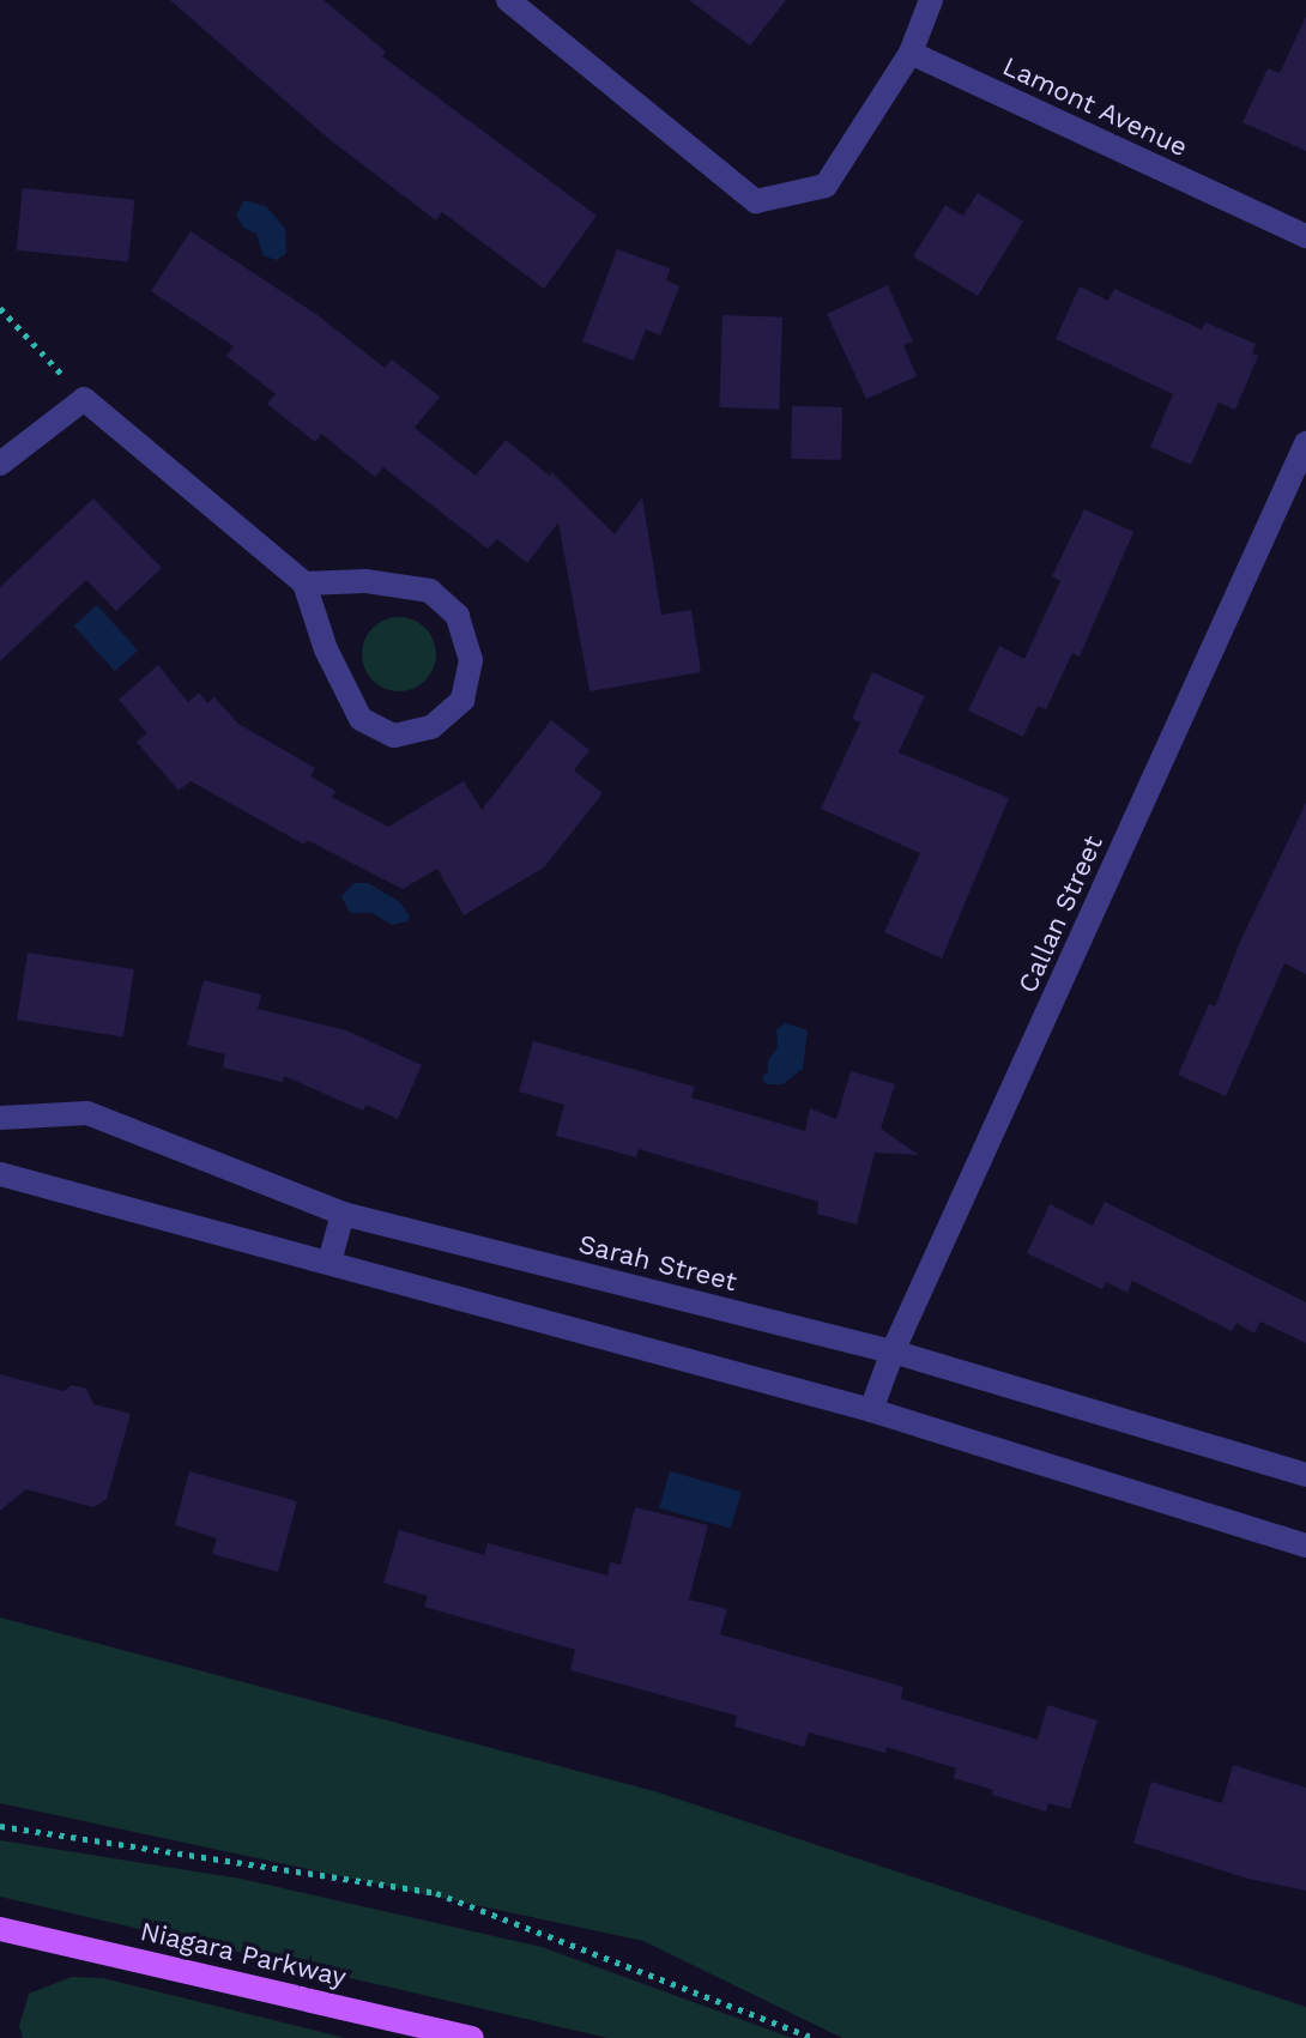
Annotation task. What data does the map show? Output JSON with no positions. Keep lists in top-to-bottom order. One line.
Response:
{"streets":{"main road":["Niagara Parkway"],"street":["Lamont Avenue","Callan Street","Sarah Street"]},"crossings":[["Callan Street","Sarah Street"]]}
